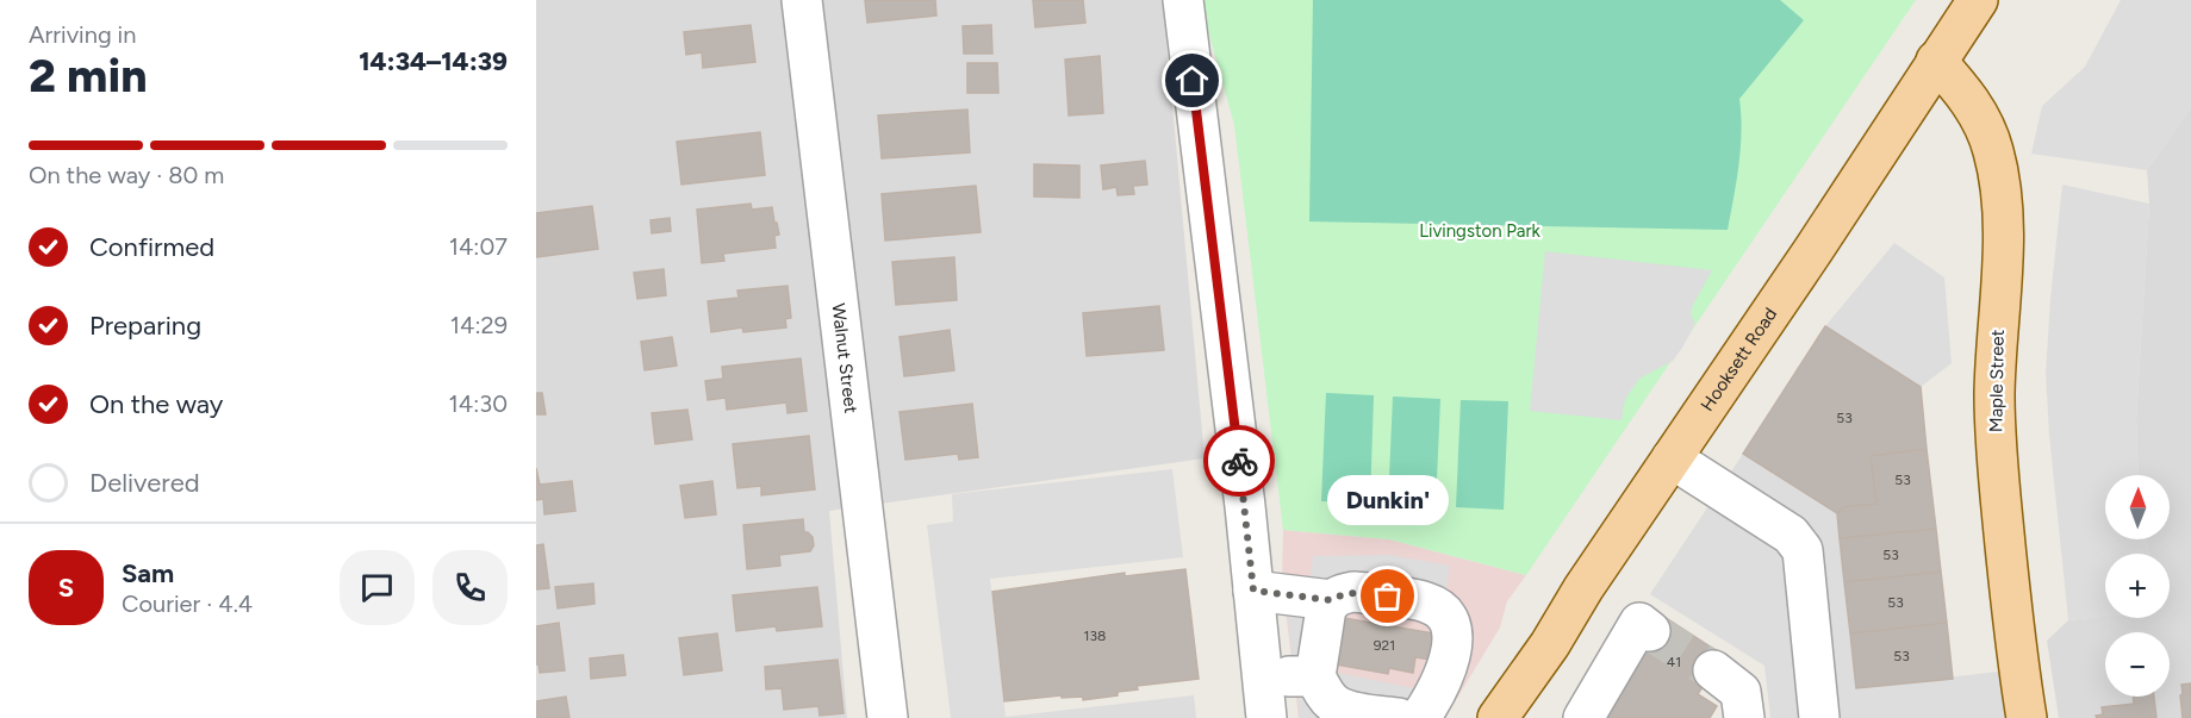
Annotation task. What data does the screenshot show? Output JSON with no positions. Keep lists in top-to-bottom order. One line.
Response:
{"streets":{"main road":["Hooksett Road","Maple Street"],"street":["Walnut Street"]},"crossings":[["Hooksett Road","Maple Street"]],"parks":["Livingston Park"],"places":["Dunkin'"],"house_numbers":["53","53","53","53","138","921","53","41"],"north":"top","page":{"heading":["2 min","Arriving in","14:34–14:39"],"panel":["Sam","Courier · 4.4"],"bar":"On the way · 80 m","list":[["Confirmed","14:07"],["Preparing","14:29"],["On the way","14:30"],"Delivered"],"map_buttons":["+","−"],"bubble":"Dunkin'","round":"S"}}
